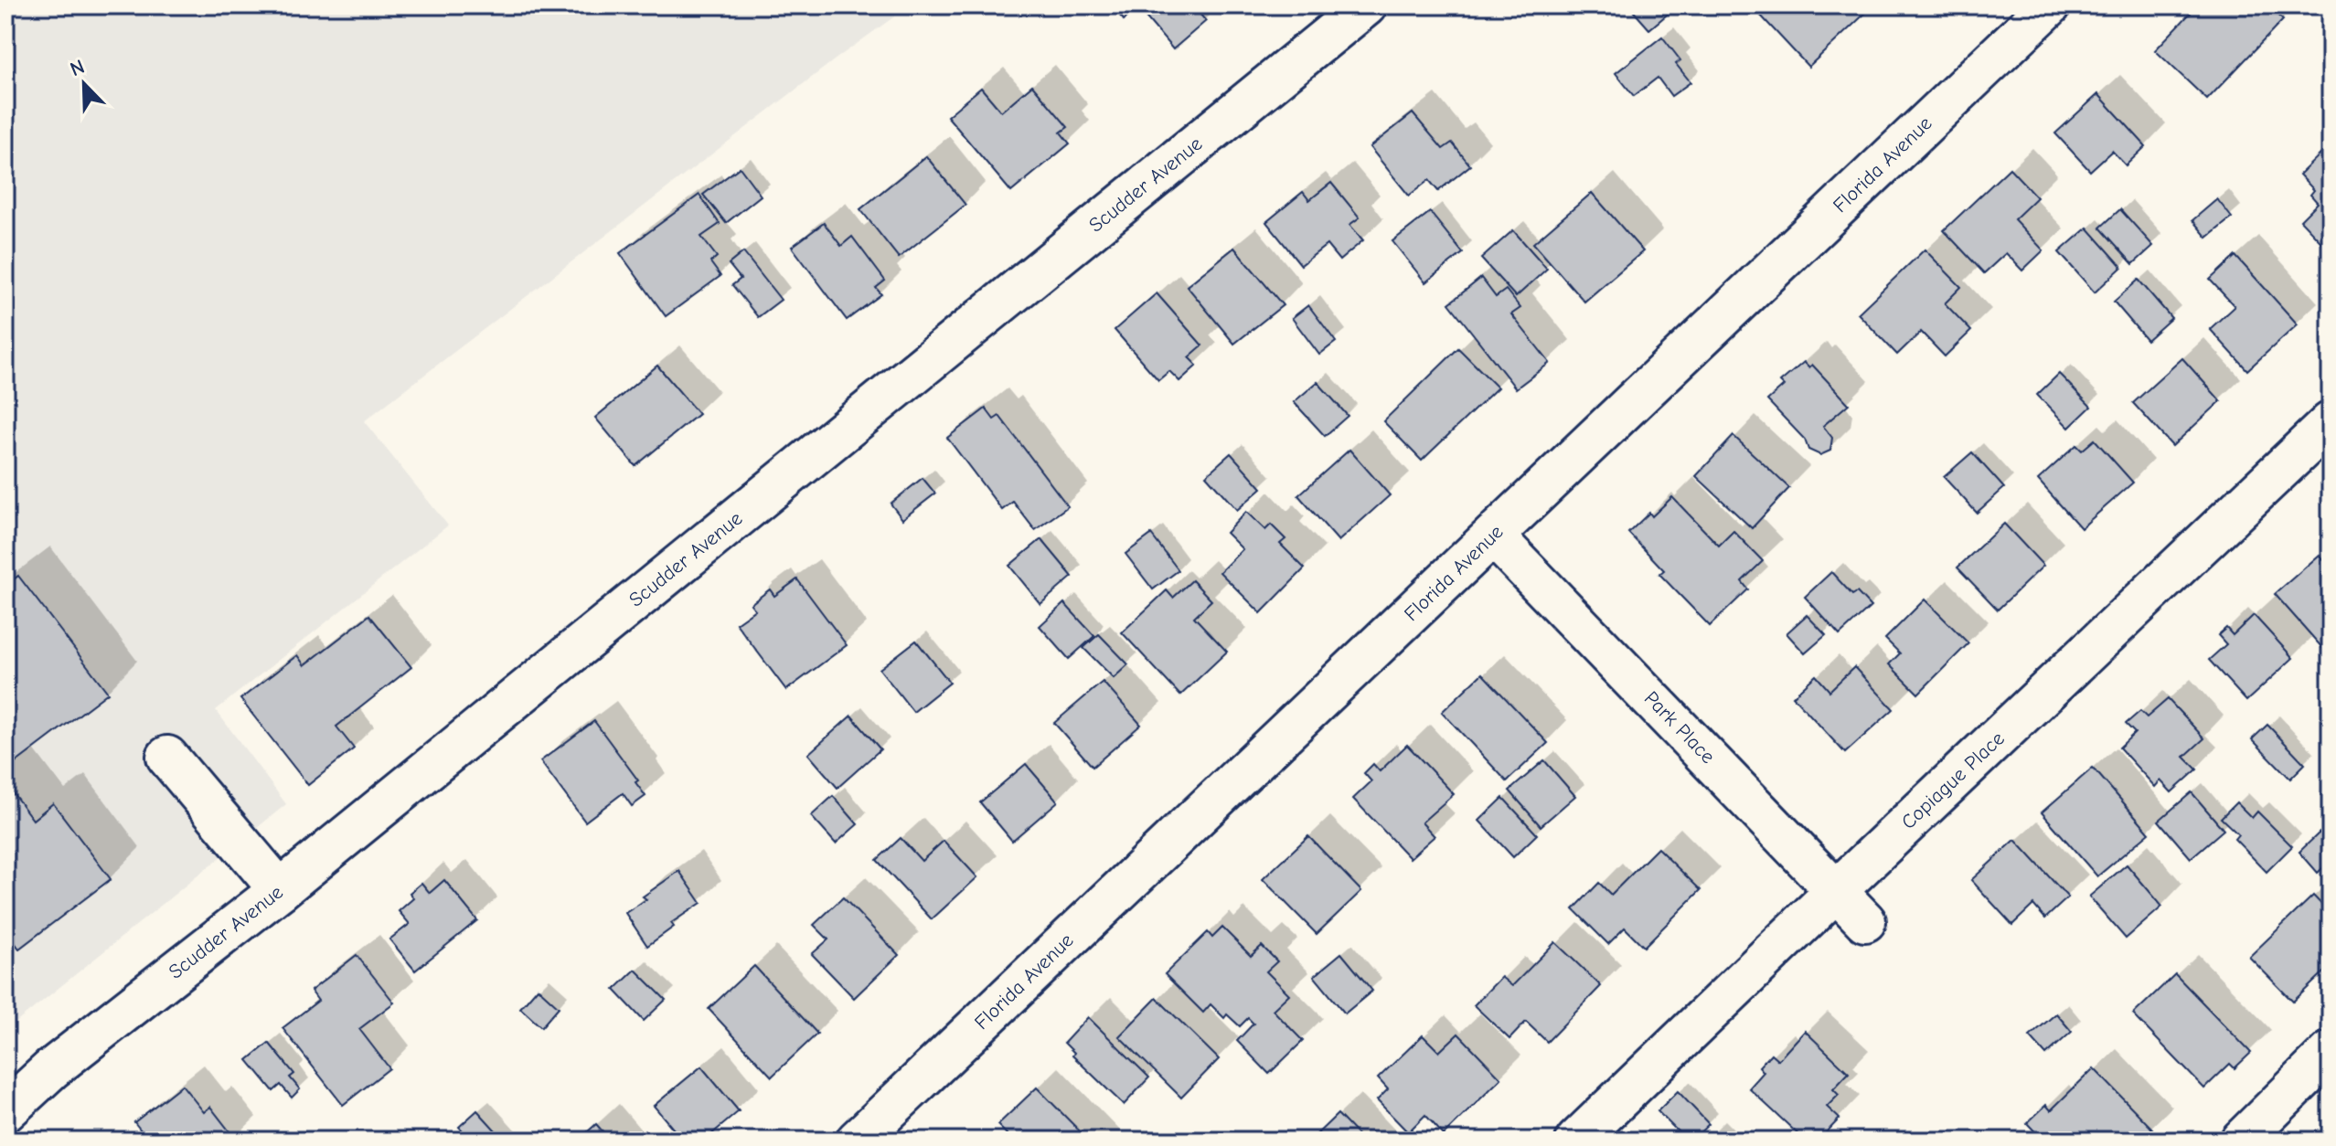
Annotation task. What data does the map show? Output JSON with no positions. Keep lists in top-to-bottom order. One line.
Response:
{"streets":{"street":["Florida Avenue","Scudder Avenue","Park Place","Copiague Place"]},"crossings":[["Florida Avenue","Park Place"],["Park Place","Copiague Place"]],"north":"top left"}
